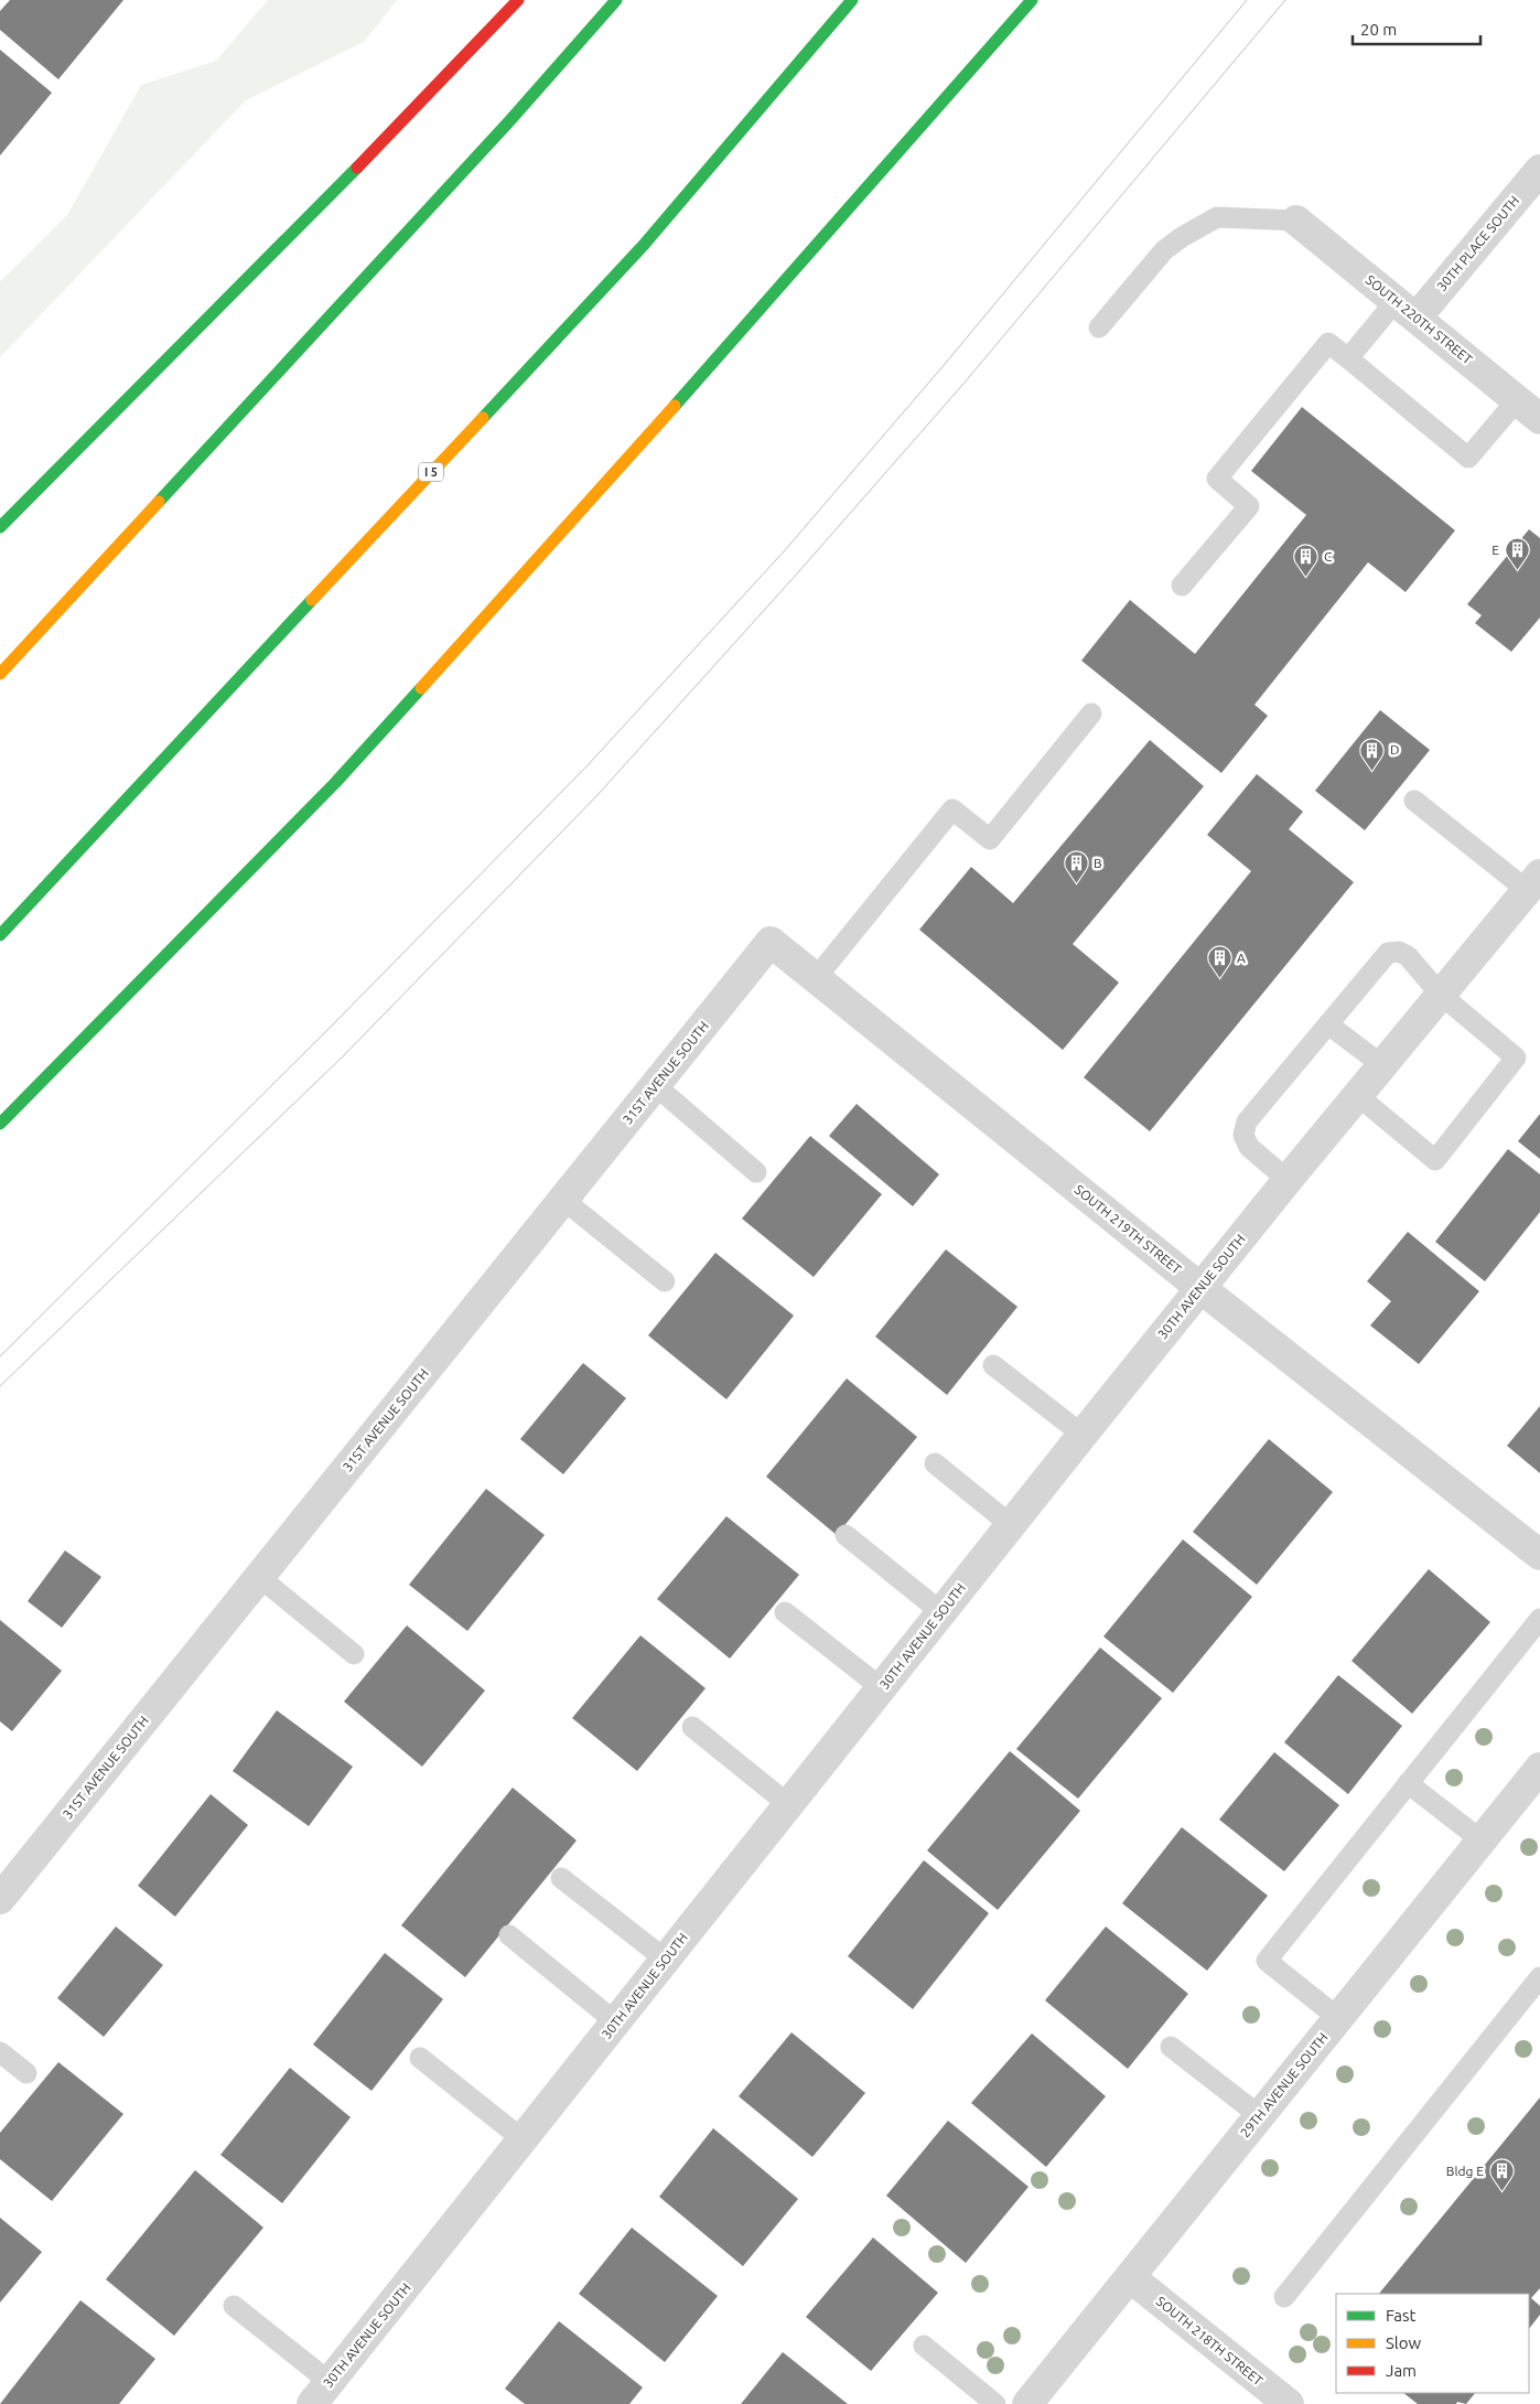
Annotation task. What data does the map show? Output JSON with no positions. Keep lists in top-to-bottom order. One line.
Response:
{"streets":{"highway":["I 5"],"street":["30TH PLACE SOUTH","SOUTH 220TH STREET","31ST AVENUE SOUTH","SOUTH 219TH STREET","30TH AVENUE SOUTH","29TH AVENUE SOUTH","SOUTH 218TH STREET"]},"crossings":[["30TH PLACE SOUTH","SOUTH 220TH STREET"],["31ST AVENUE SOUTH","SOUTH 219TH STREET"],["SOUTH 219TH STREET","30TH AVENUE SOUTH"],["29TH AVENUE SOUTH","SOUTH 218TH STREET"]],"places":{"building":["E","C","D","B","A","Bldg E"]},"legend":["Fast","Slow","Jam"],"scale_bar":"20 m"}
